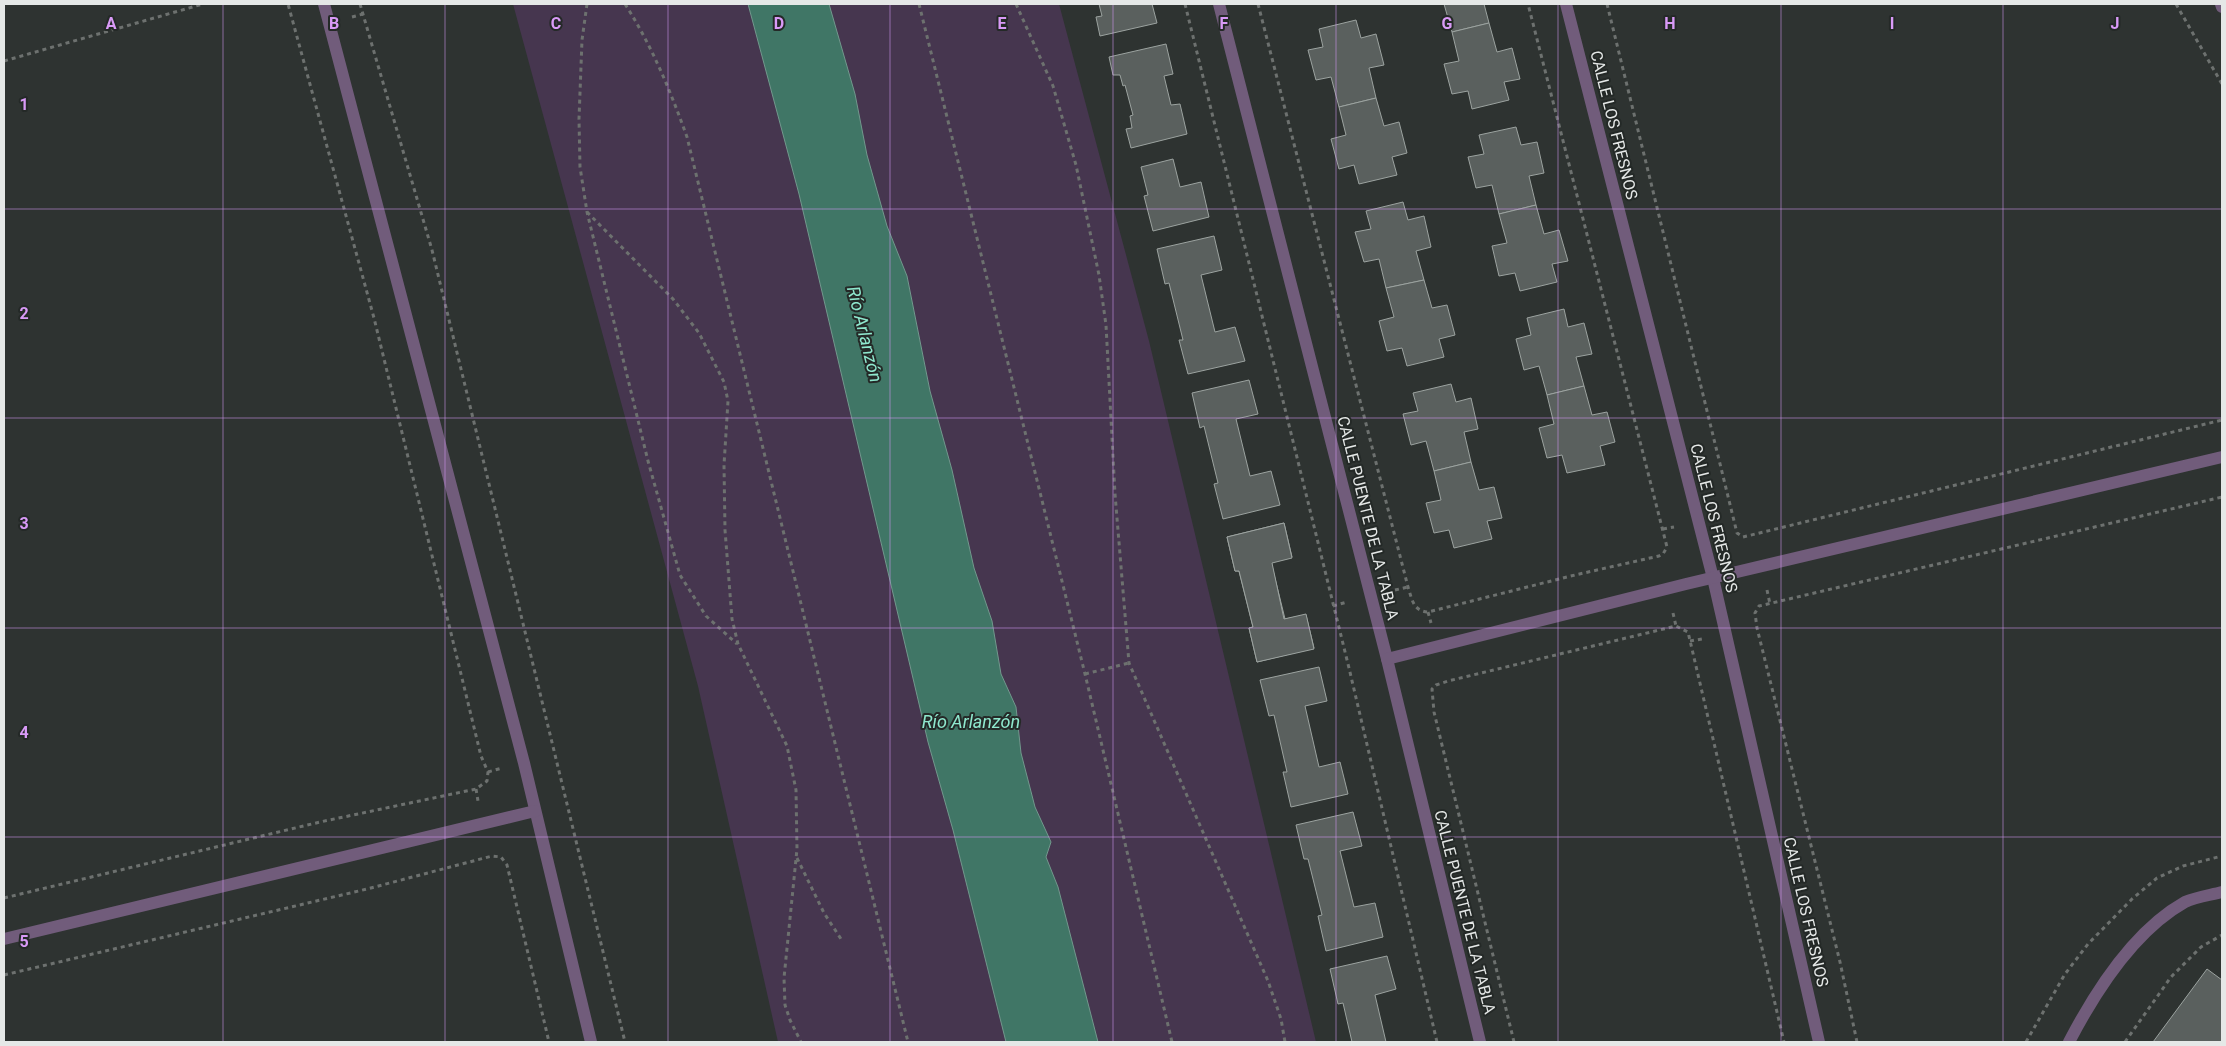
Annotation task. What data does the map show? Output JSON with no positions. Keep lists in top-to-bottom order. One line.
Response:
{"streets":{"street":["CALLE LOS FRESNOS","CALLE PUENTE DE LA TABLA"]},"water":["Río Arlanzón"],"grid":{"columns":["A","B","C","D","E","F","G","H","I","J"],"rows":["1","2","3","4","5"]}}
